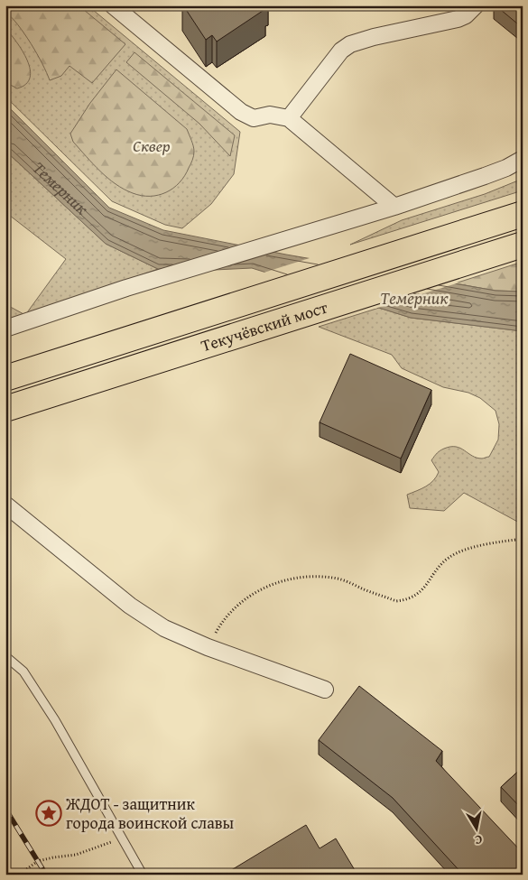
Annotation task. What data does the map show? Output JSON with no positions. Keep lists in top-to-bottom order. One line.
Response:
{"streets":{"main road":["Текучёвский мост"]},"water":["Темерник"],"parks":["Сквер"],"places":{"place":["ЖДОТ - защитник города воинской славы"]},"north":"bottom"}
